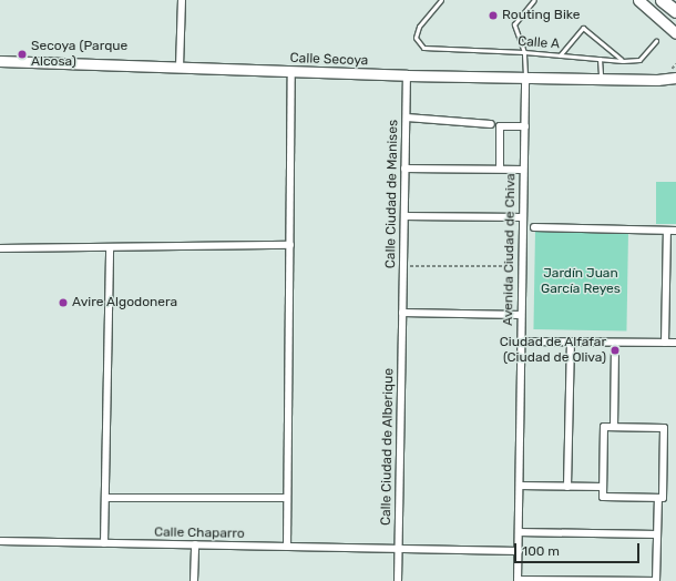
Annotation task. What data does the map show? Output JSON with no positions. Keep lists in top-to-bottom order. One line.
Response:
{"streets":{"main road":["Calle Secoya"],"street":["Calle Ciudad de Manises","Avenida Ciudad de Chiva","Calle Ciudad de Alberique","Calle Chaparro"],"lane":["Calle A"]},"crossings":[["Calle Secoya","Calle Ciudad de Manises"],["Calle Secoya","Avenida Ciudad de Chiva"],["Calle Ciudad de Manises","Calle Ciudad de Alberique"],["Avenida Ciudad de Chiva","Calle Chaparro"],["Calle Ciudad de Alberique","Calle Chaparro"]],"parks":["Jardín Juan García Reyes"],"places":["Routing Bike","Secoya (Parque Alcosa)","Avire Algodonera","Ciudad de Alfafar (Ciudad de Oliva)"],"scale_bar":"100 m"}
